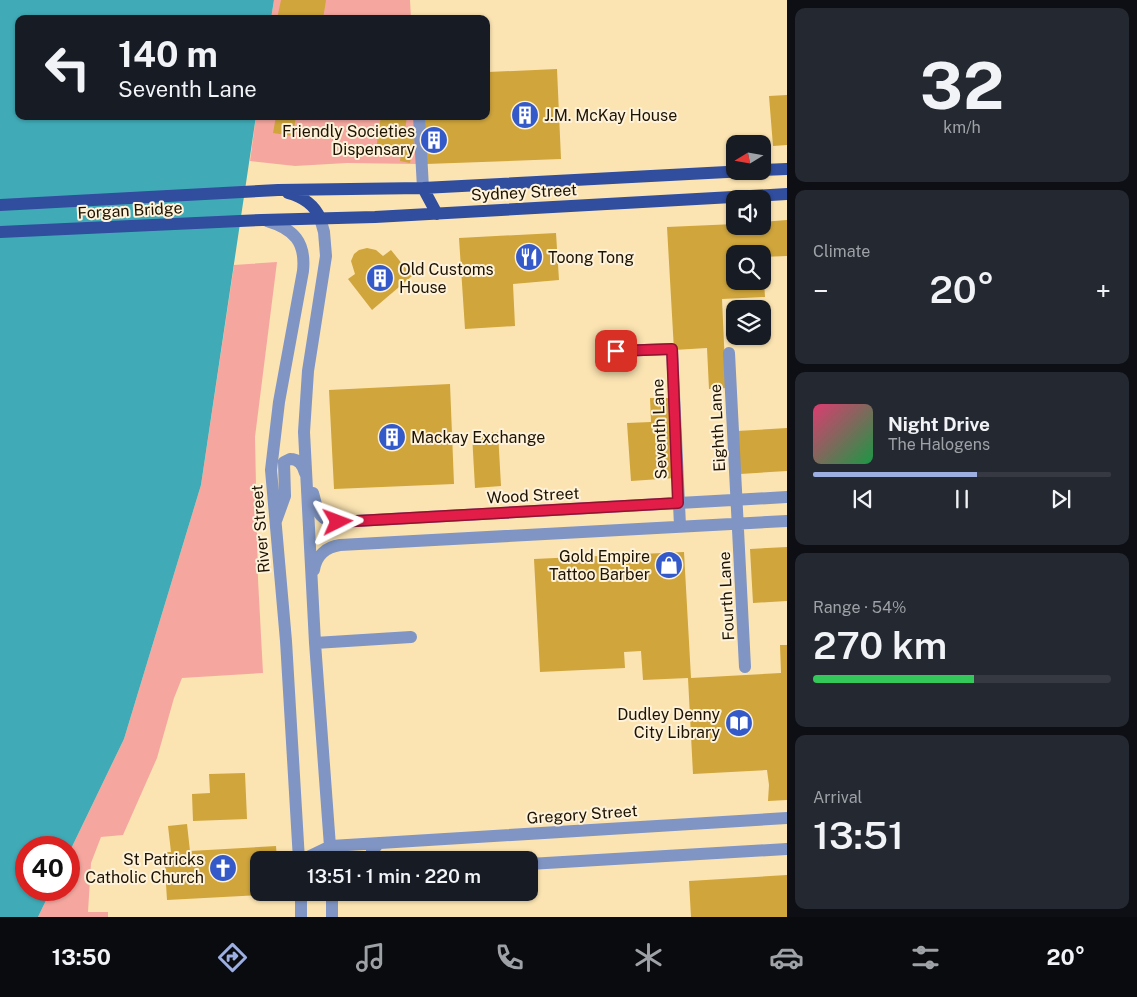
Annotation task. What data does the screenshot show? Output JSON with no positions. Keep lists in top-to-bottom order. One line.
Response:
{"streets":{"main road":["Sydney Street","Forgan Bridge"],"street":["Eighth Lane","Seventh Lane","Wood Street","River Street","Fourth Lane","Gregory Street"]},"crossings":[["Sydney Street","Forgan Bridge"],["Sydney Street","River Street"],["Forgan Bridge","River Street"],["Eighth Lane","Wood Street"],["Eighth Lane","Fourth Lane"],["Seventh Lane","Wood Street"]],"places":{"building":["J.M. McKay House","Friendly Societies Dispensary","Old Customs House","Mackay Exchange"],"restaurant":["Toong Tong"],"shop":["Gold Empire Tattoo Barber"],"library":["Dudley Denny City Library"],"church":["St Patricks Catholic Church"]},"north":"left","page":{"tile":[["32","km/h"],"Climate",["Range · 54%","270 km"],["Arrival","13:51"]],"turn":["140 m","Seventh Lane"],"heat":["−","20°","+"],"song":["Night Drive","The Halogens"],"limit":"40","trip":"13:51 · 1 min · 220 m","tabs":["13:50","20°"]}}
